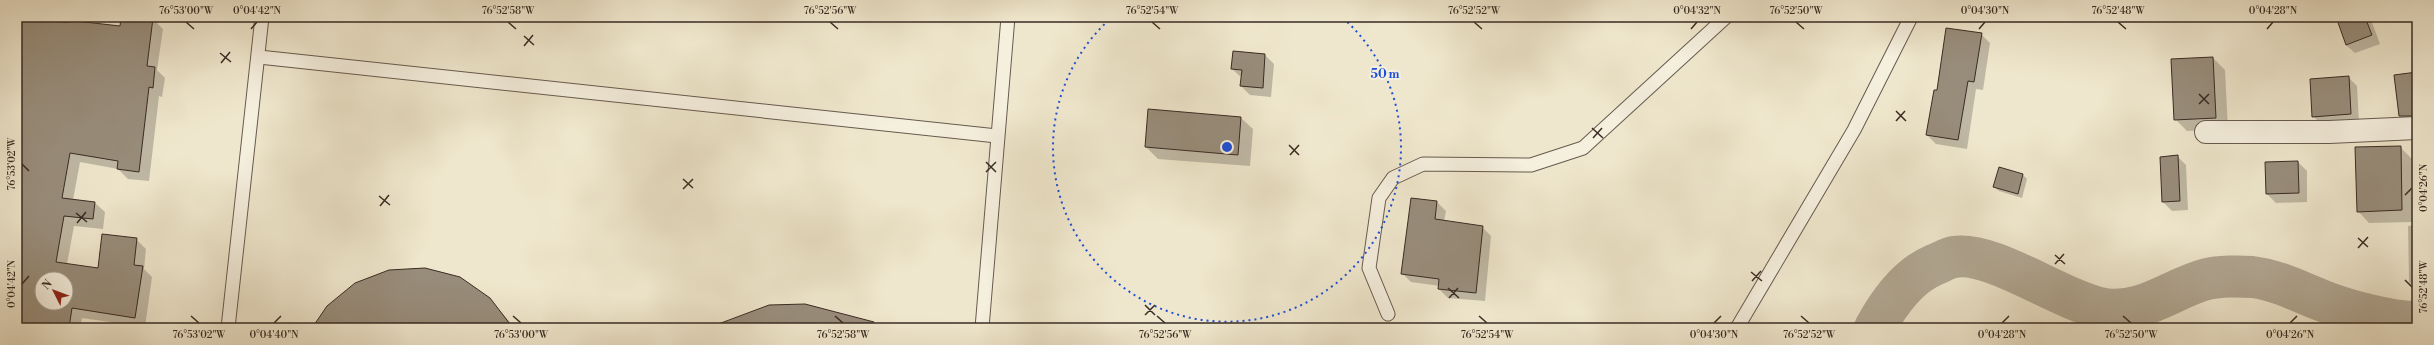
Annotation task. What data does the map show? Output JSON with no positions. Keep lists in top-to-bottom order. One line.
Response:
{"north":"top left","coordinates":["76°53'00\"W","0°04'42\"N","76°52'58\"W","76°52'56\"W","76°52'54\"W","76°52'52\"W","0°04'32\"N","76°52'50\"W","0°04'30\"N","76°52'48\"W","0°04'28\"N","76°53'02\"W","0°04'26\"N","0°04'40\"N"],"rings":["50 m"]}
